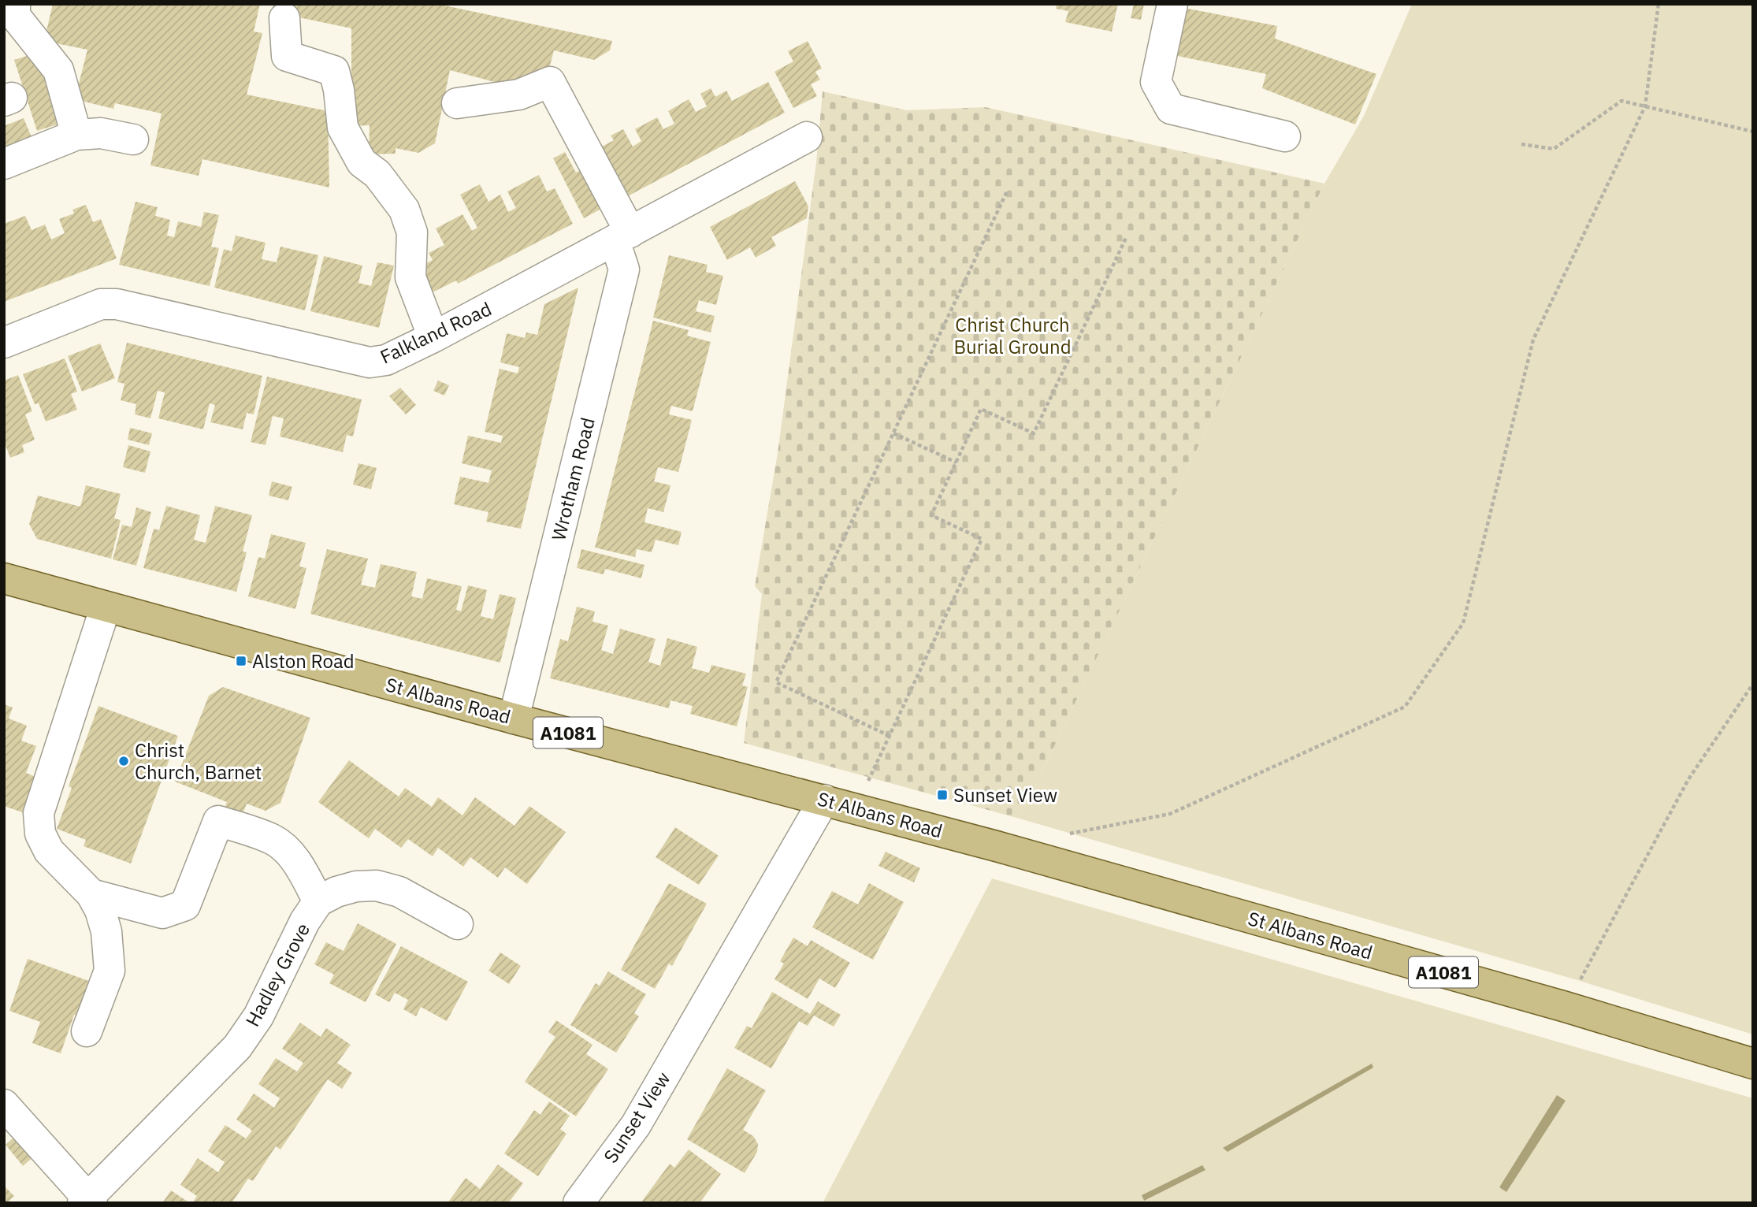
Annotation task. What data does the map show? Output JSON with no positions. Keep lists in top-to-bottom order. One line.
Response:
{"streets":{"main road":["St Albans Road","A1081"],"street":["Falkland Road","Wrotham Road","Hadley Grove","Sunset View"]},"crossings":[["Falkland Road","Wrotham Road"],["Wrotham Road","St Albans Road"],["St Albans Road","Sunset View"]],"parks":["Christ Church Burial Ground"],"places":{"transit":["Alston Road","Sunset View"],"other":["Christ Church, Barnet"]}}
